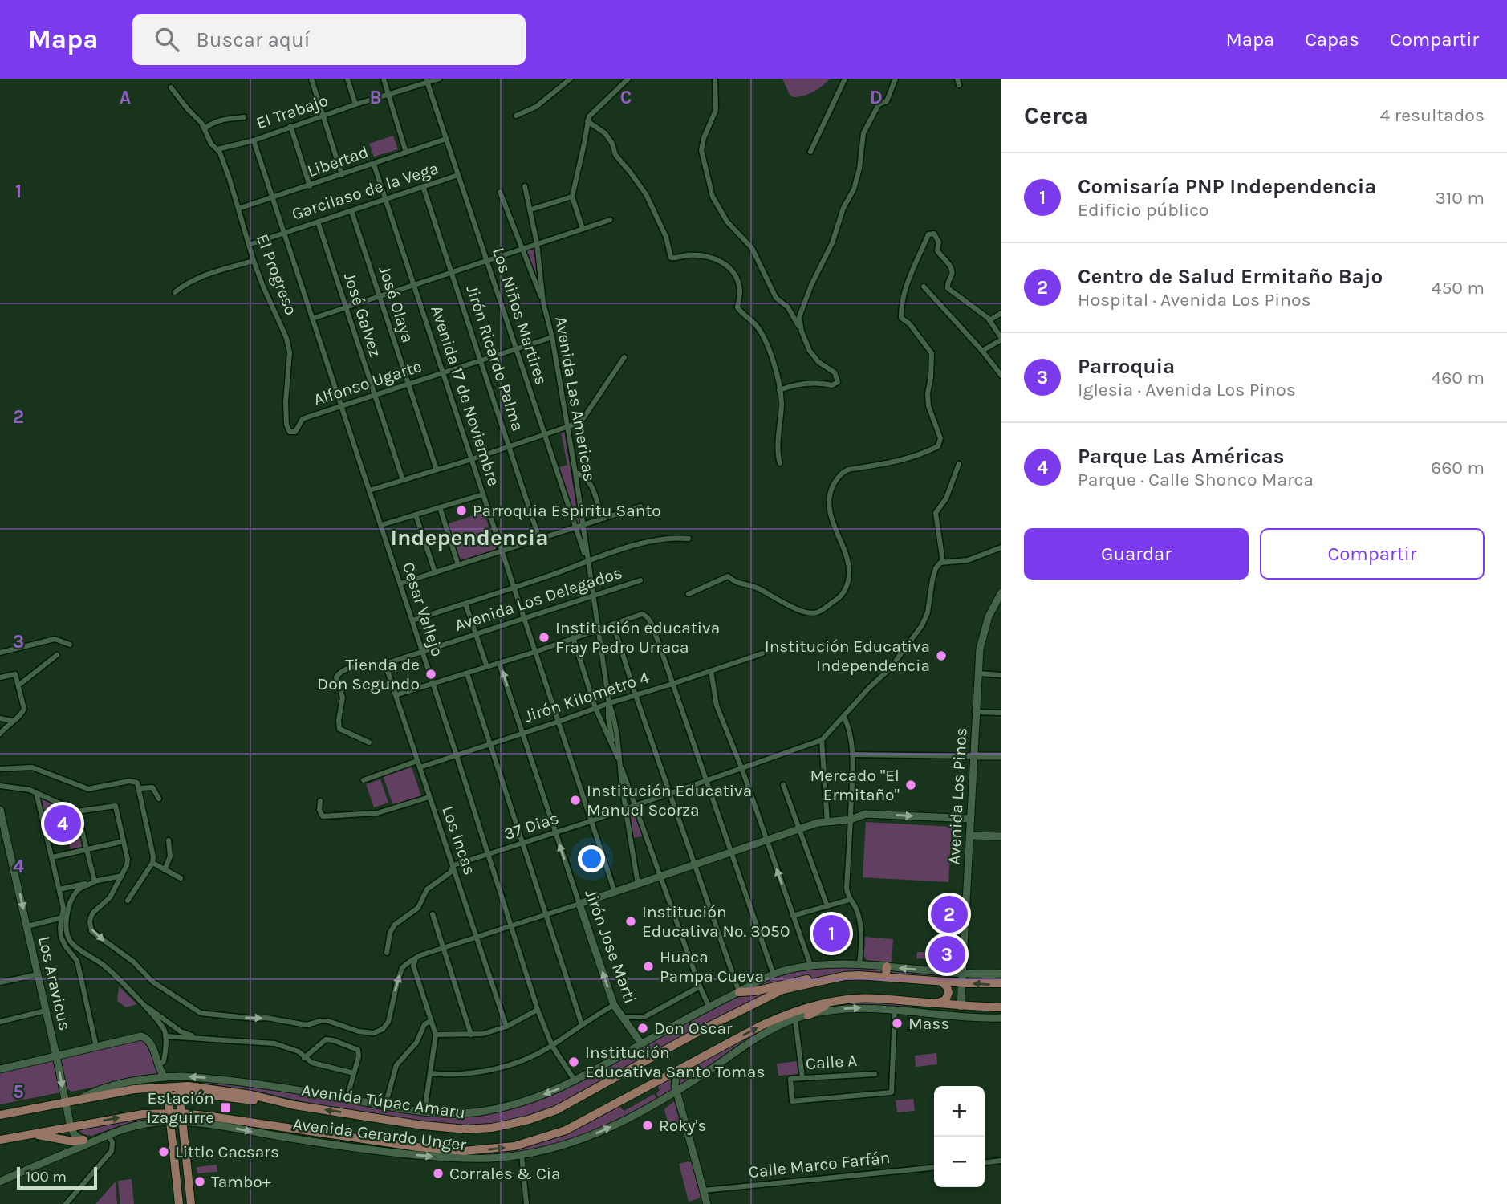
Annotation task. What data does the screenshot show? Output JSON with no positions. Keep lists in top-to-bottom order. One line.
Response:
{"streets":{"main road":["Avenida Túpac Amaru"],"street":["El Trabajo","Libertad","Garcilaso de la Vega","El Progreso","José Olaya","José Galvez","Los Niños Martires","Jirón Ricardo Palma","Alfonso Ugarte","Avenida 17 de Noviembre","Avenida Las Americas","Avenida Los Delegados","Cesar Vallejo","Jirón Kilometro 4","Avenida Los Pinos","37 Dias","Los Incas","Jirón Jose Marti","Los Aravicus","Calle A","Avenida Gerardo Unger","Calle Marco Farfán"]},"crossings":[["El Trabajo","El Progreso"],["El Trabajo","Los Niños Martires"],["El Trabajo","Cesar Vallejo"],["Libertad","El Progreso"],["Libertad","Los Niños Martires"],["Libertad","Avenida 17 de Noviembre"],["Libertad","Cesar Vallejo"],["Garcilaso de la Vega","El Progreso"],["Garcilaso de la Vega","José Olaya"],["Garcilaso de la Vega","José Galvez"],["Garcilaso de la Vega","Los Niños Martires"],["Garcilaso de la Vega","Jirón Ricardo Palma"],["Garcilaso de la Vega","Avenida 17 de Noviembre"],["Garcilaso de la Vega","Cesar Vallejo"],["El Progreso","Alfonso Ugarte"],["José Olaya","Alfonso Ugarte"],["José Galvez","Alfonso Ugarte"],["Los Niños Martires","Alfonso Ugarte"],["Los Niños Martires","Avenida Las Americas"],["Jirón Ricardo Palma","Alfonso Ugarte"],["Alfonso Ugarte","Avenida 17 de Noviembre"],["Alfonso Ugarte","Avenida Las Americas"],["Alfonso Ugarte","Cesar Vallejo"],["Avenida 17 de Noviembre","Avenida Los Delegados"],["Avenida 17 de Noviembre","Jirón Kilometro 4"],["Avenida 17 de Noviembre","37 Dias"],["Avenida Las Americas","Avenida Los Delegados"],["Avenida Las Americas","Jirón Kilometro 4"],["Avenida Las Americas","37 Dias"],["Avenida Los Delegados","Cesar Vallejo"],["Avenida Los Delegados","Los Incas"],["Cesar Vallejo","Jirón Kilometro 4"],["Cesar Vallejo","37 Dias"],["Jirón Kilometro 4","Los Incas"],["Jirón Kilometro 4","Jirón Jose Marti"],["Avenida Los Pinos","Avenida Túpac Amaru"],["37 Dias","Los Incas"],["37 Dias","Jirón Jose Marti"],["Los Aravicus","Avenida Túpac Amaru"],["Calle A","Avenida Gerardo Unger"]],"districts":["Independencia"],"places":{"other":["Parroquia Espiritu Santo","Institución educativa Fray Pedro Urraca","Institución Educativa Independencia","Tienda de Don Segundo","Mercado \"El Ermitaño\"","Institución Educativa Manuel Scorza","Institución Educativa No. 3050","Huaca Pampa Cueva","Mass","Don Oscar","Institución Educativa Santo Tomas","Roky's","Little Caesars","Corrales & Cia","Tambo+"],"transit":["Estación Izaguirre"]},"scale_bar":"100 m","page":{"header":"Mapa","search":"Buscar aquí","nav":["Mapa","Capas","Compartir"],"heading":["Cerca","4 resultados"],"list":[{"mark":"1","name":"Comisaría PNP Independencia","note":"Edificio público","value":"310 m"},{"mark":"2","name":"Centro de Salud Ermitaño Bajo","note":"Hospital · Avenida Los Pinos","value":"450 m"},{"mark":"3","name":"Parroquia","note":"Iglesia · Avenida Los Pinos","value":"460 m"},{"mark":"4","name":"Parque Las Américas","note":"Parque · Calle Shonco Marca","value":"660 m"}],"buttons":["Guardar","Compartir"],"pins":["4","2","1","3"],"map_buttons":["+","−"],"scale":"100 m"},"grid":{"columns":["A","B","C","D"],"rows":["1","2","3","4","5"]}}
